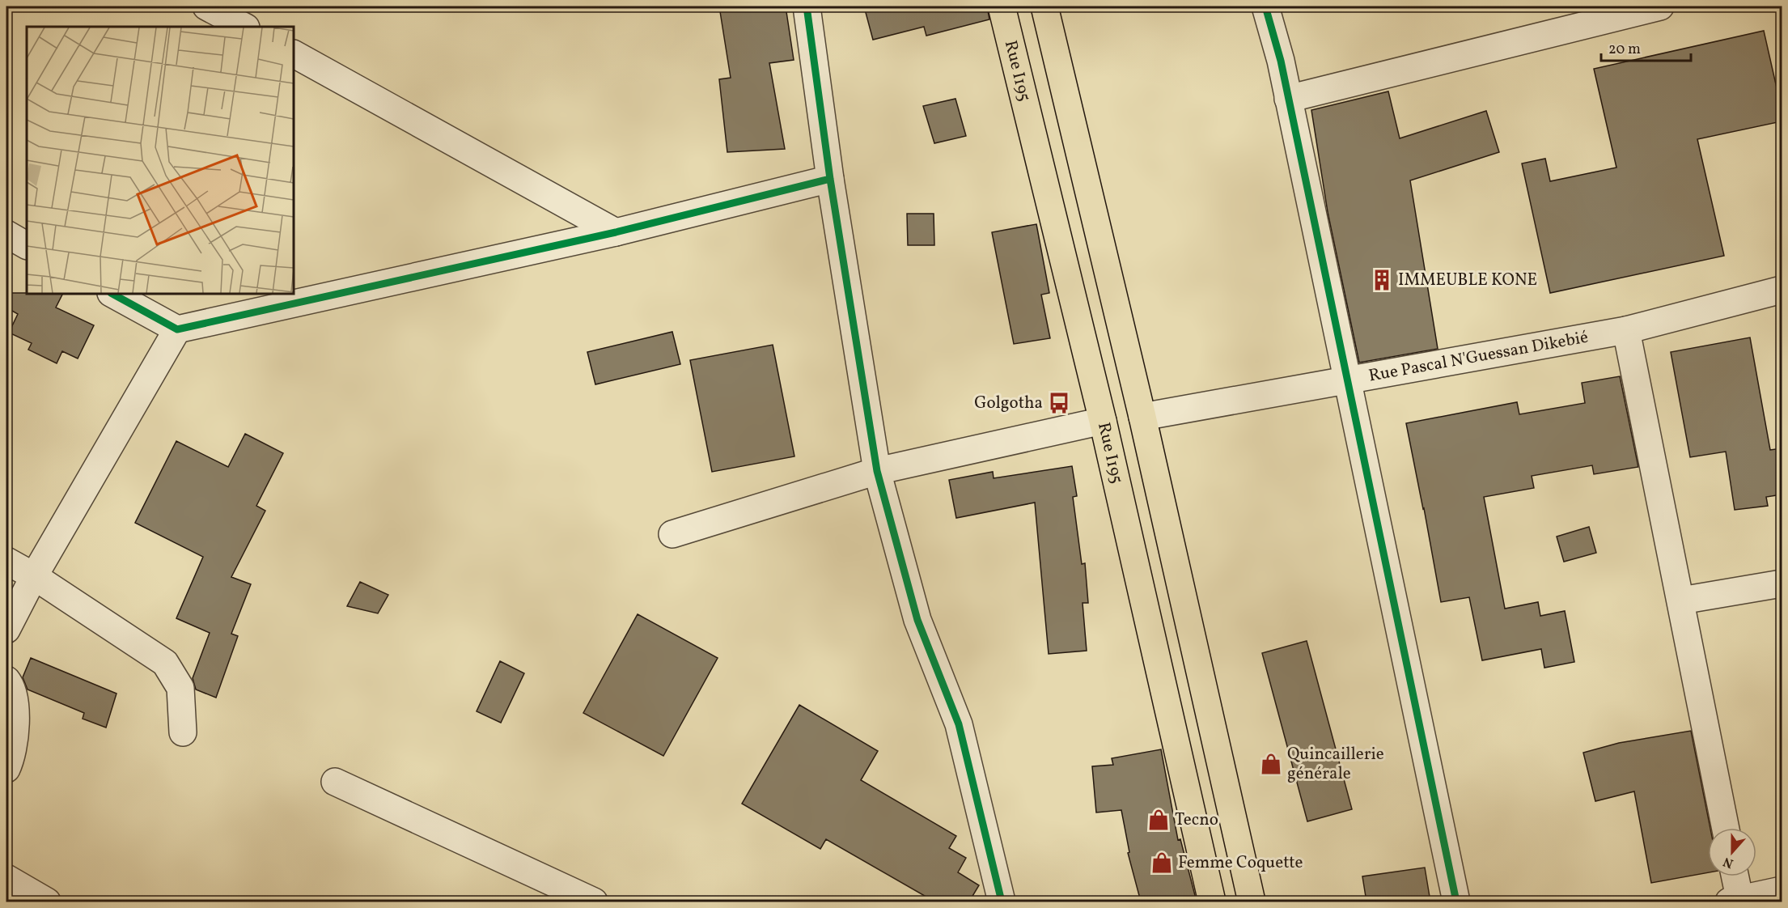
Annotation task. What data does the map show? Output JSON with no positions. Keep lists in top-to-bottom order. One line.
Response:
{"streets":{"main road":["Rue I195"],"street":["Rue Pascal N'Guessan Dikebié"]},"places":{"building":["IMMEUBLE KONE"],"bus stop":["Golgotha"],"shop":["Quincaillerie générale","Tecno","Femme Coquette"]},"scale_bar":"20 m","north":"bottom"}
